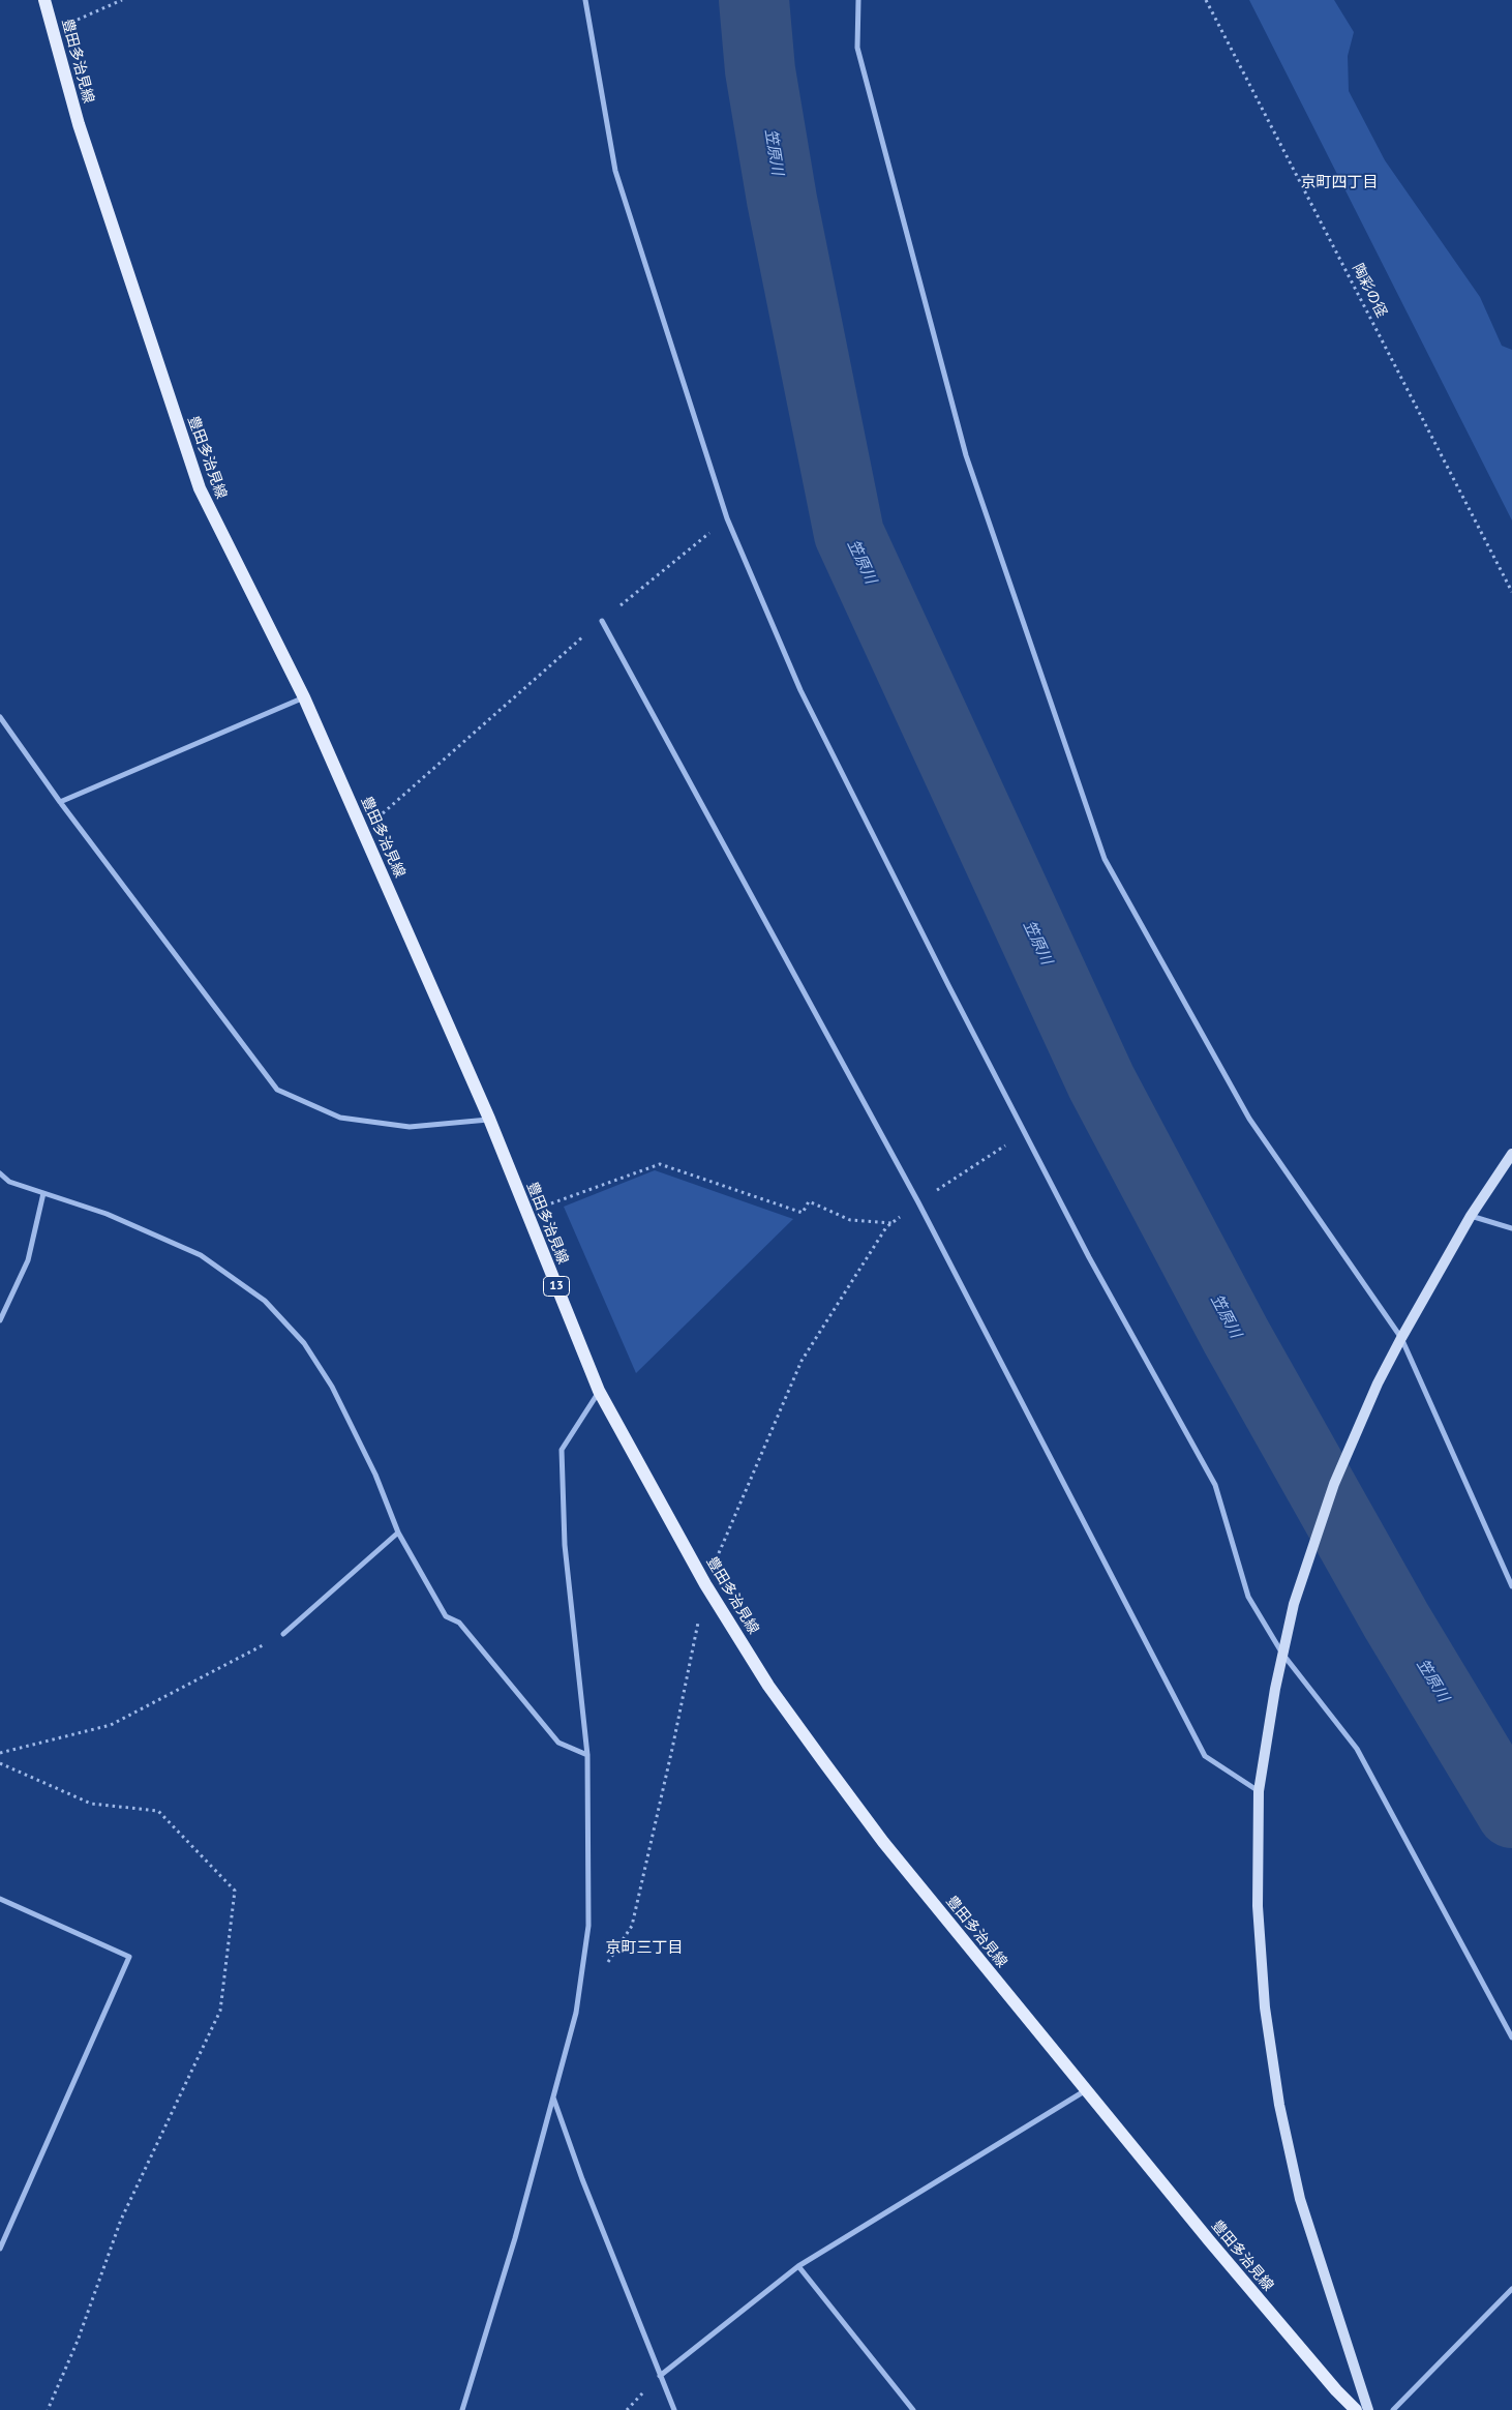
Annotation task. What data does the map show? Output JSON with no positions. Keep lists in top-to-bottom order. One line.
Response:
{"streets":{"main road":["豊田多治見線","13"],"path":["陶彩の径"]},"districts":["京町四丁目","京町三丁目"],"water":["笠原川"]}
